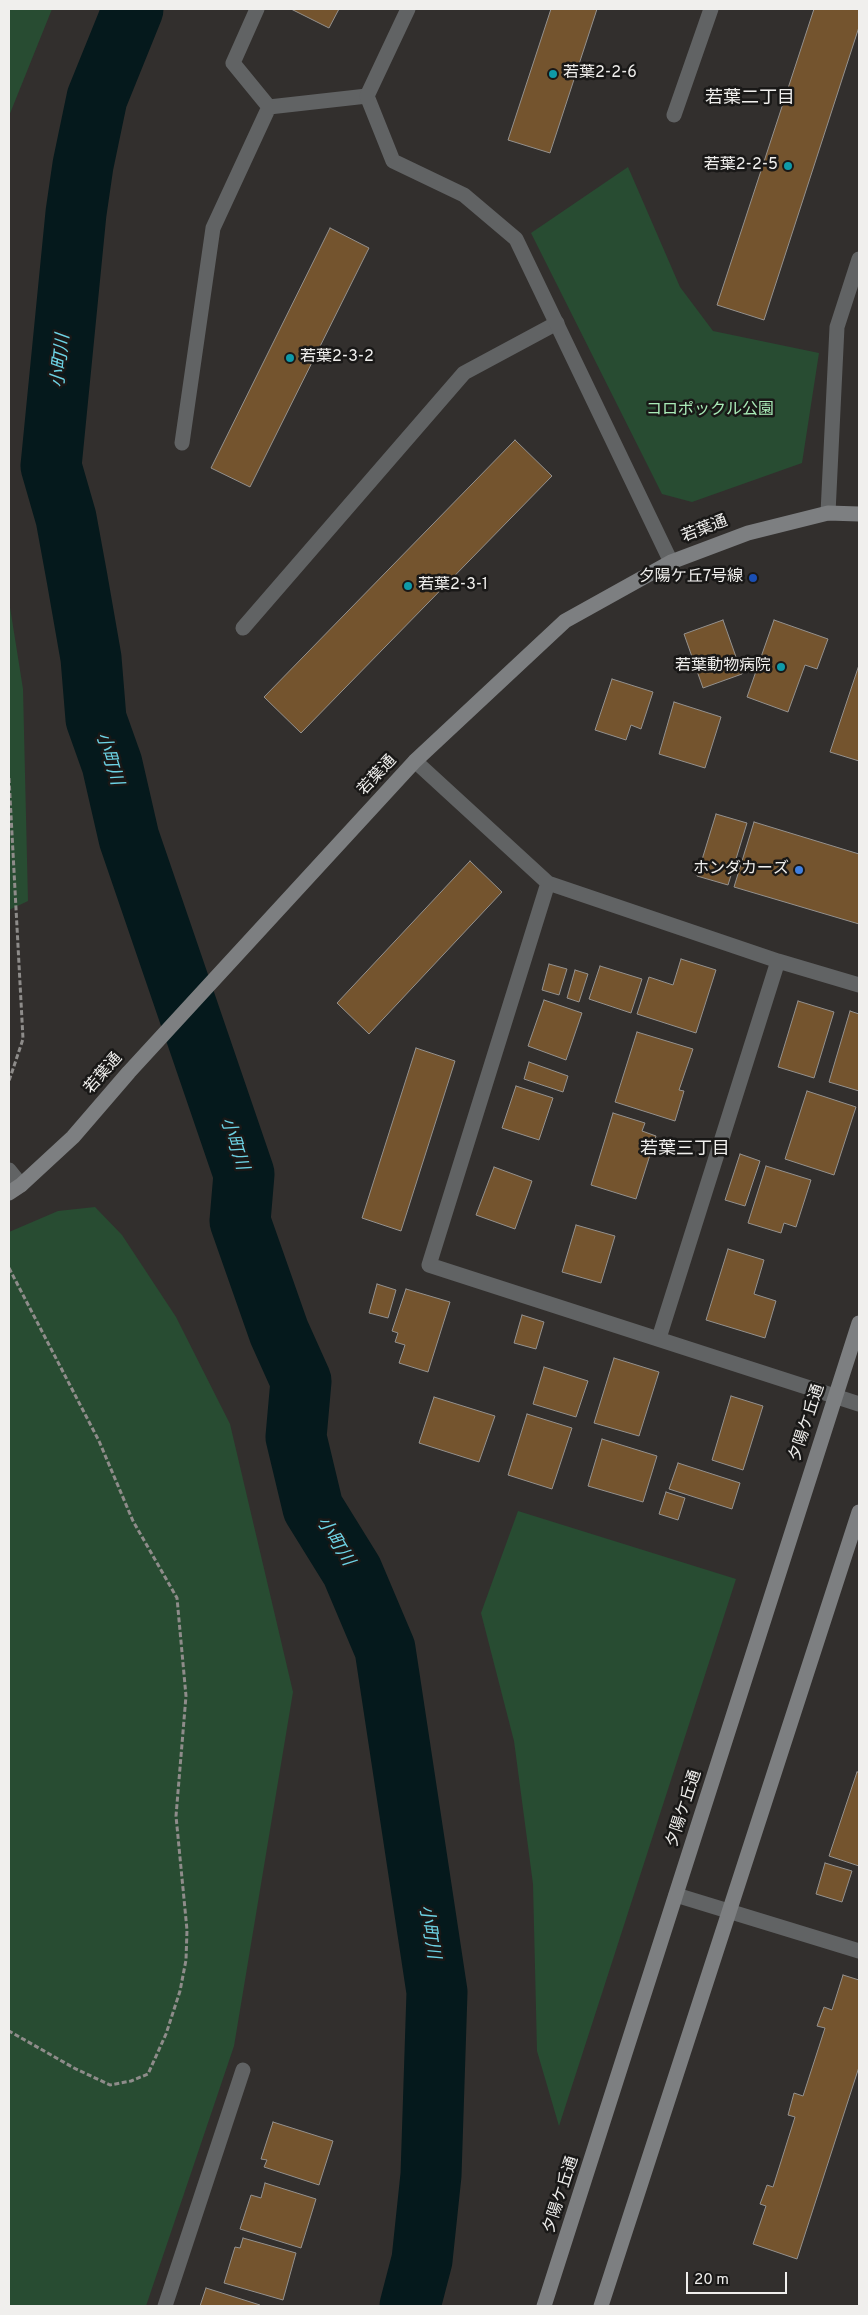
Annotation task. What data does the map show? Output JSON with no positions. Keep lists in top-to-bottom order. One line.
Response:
{"streets":{"main road":["若葉通","夕陽ケ丘通"]},"districts":["若葉二丁目","若葉三丁目"],"water":["小町川"],"parks":["コロポックル公園"],"places":["若葉2-2-6","若葉2-2-5","若葉2-3-2","夕陽ケ丘7号線","若葉2-3-1","若葉動物病院","ホンダカーズ"],"scale_bar":"20 m"}
